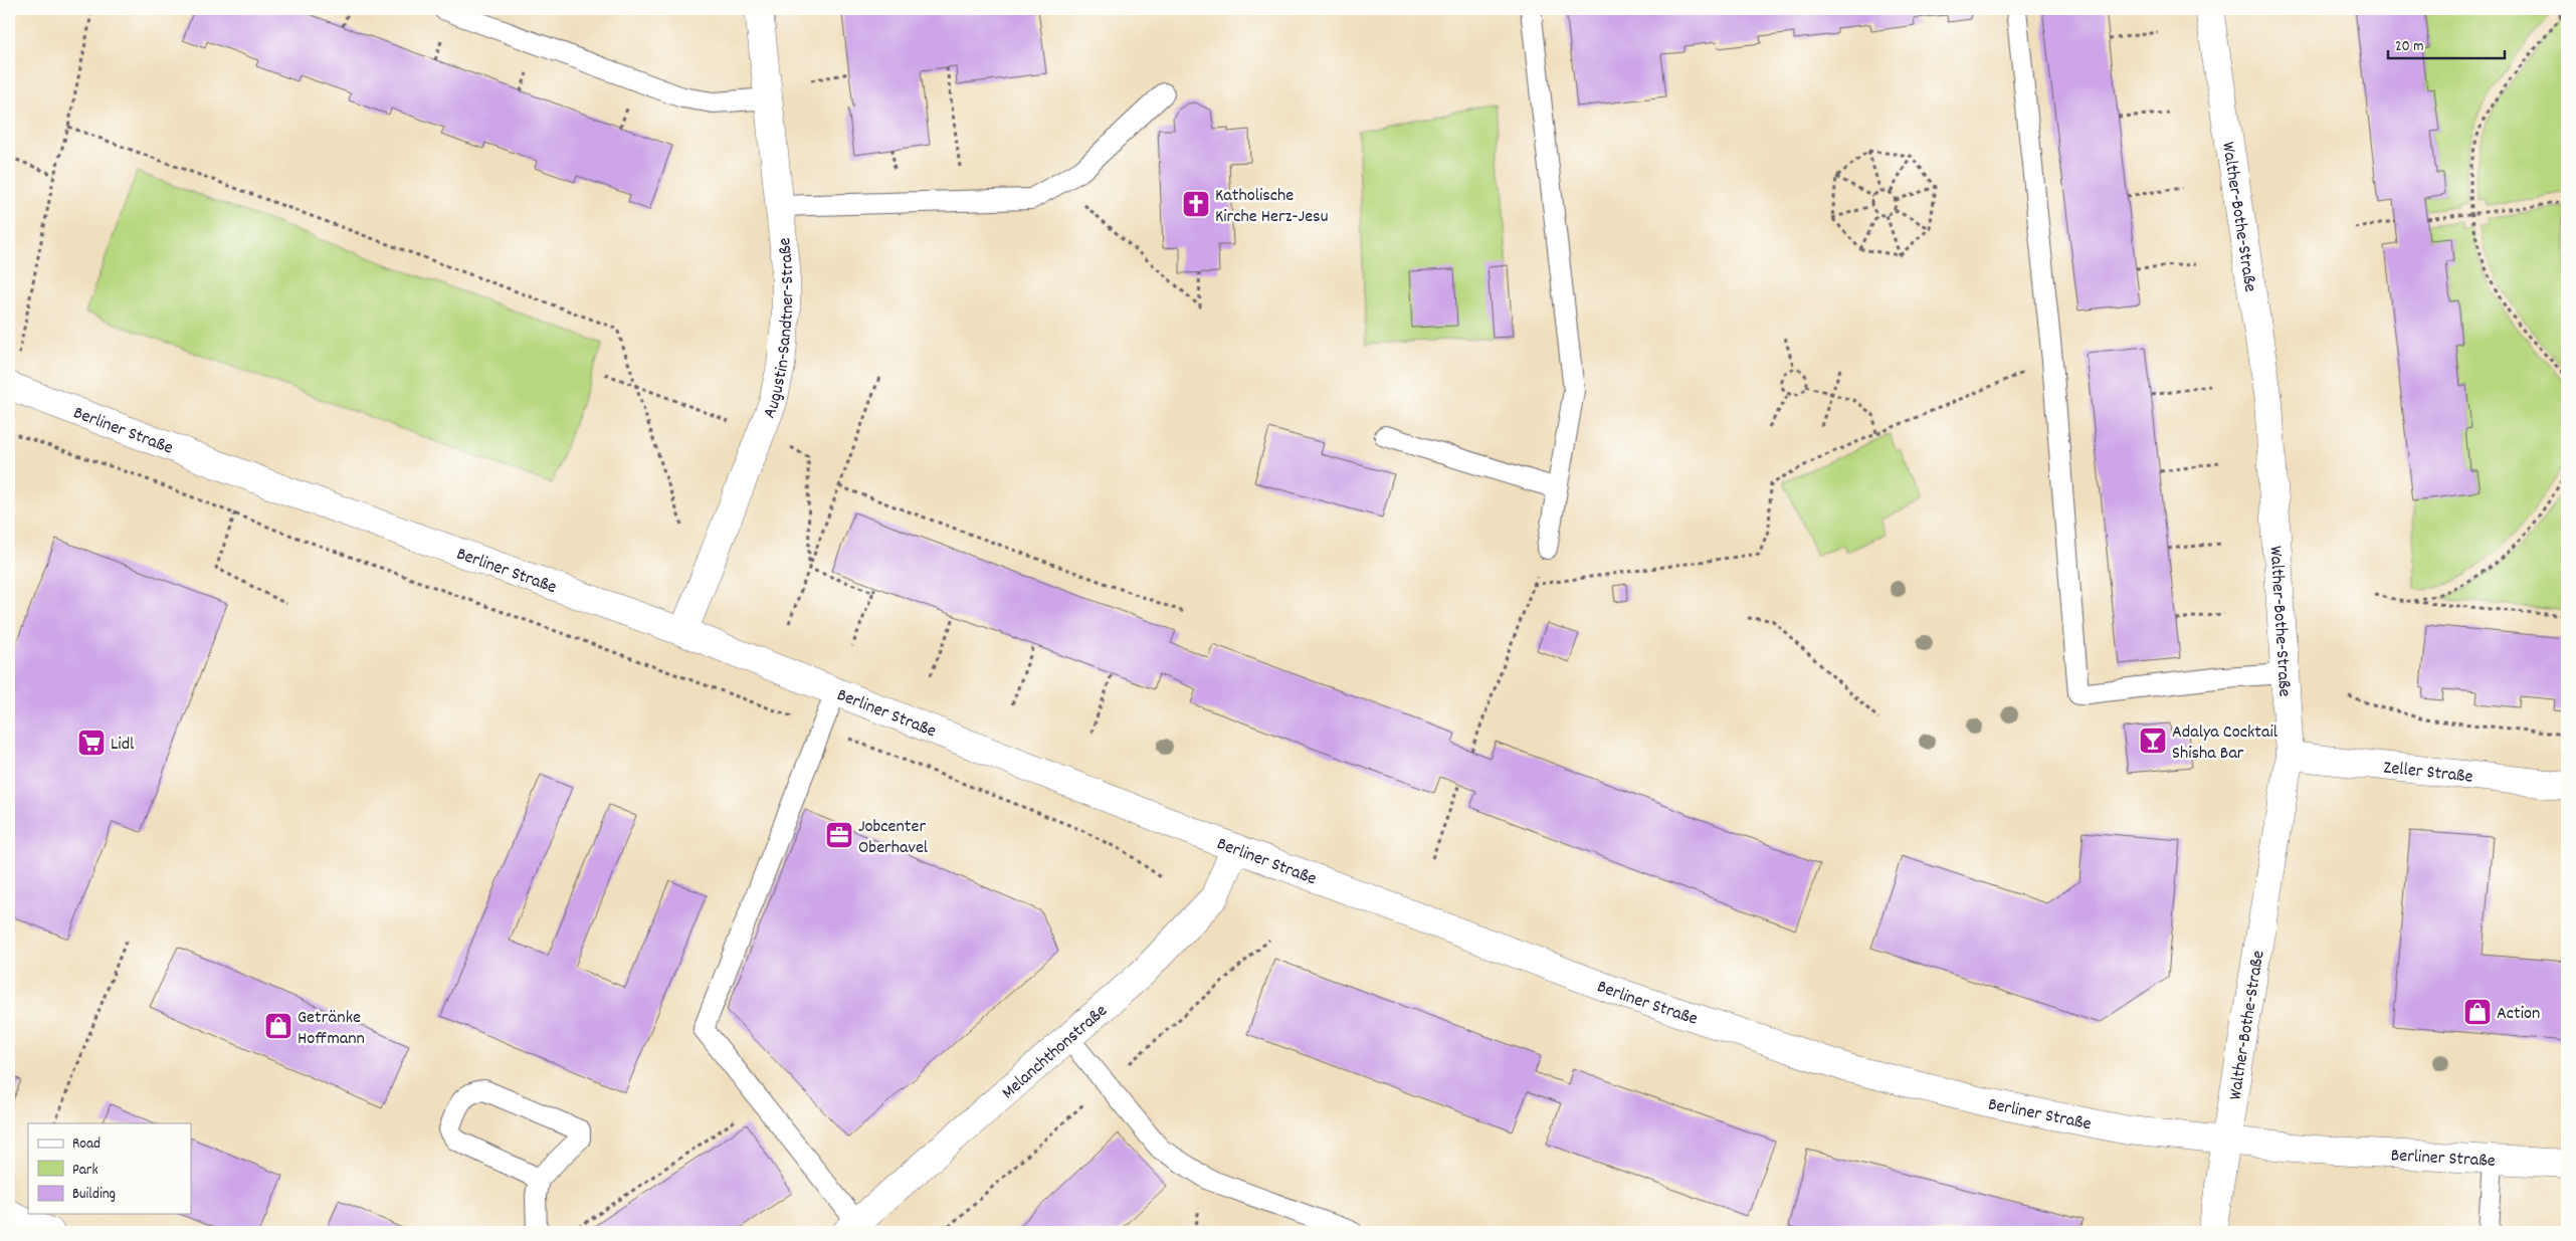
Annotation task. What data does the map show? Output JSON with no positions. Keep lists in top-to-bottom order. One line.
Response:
{"streets":{"street":["Walther-Bothe-Straße","Augustin-Sandtner-Straße","Berliner Straße","Zeller Straße","Melanchthonstraße"]},"crossings":[["Walther-Bothe-Straße","Berliner Straße"],["Walther-Bothe-Straße","Zeller Straße"],["Augustin-Sandtner-Straße","Berliner Straße"],["Berliner Straße","Melanchthonstraße"]],"places":{"church":["Katholische Kirche Herz-Jesu"],"bar":["Adalya Cocktail Shisha Bar"],"supermarket":["Lidl"],"office":["Jobcenter Oberhavel"],"shop":["Action","Getränke Hoffmann"]},"legend":["Road","Park","Building"],"scale_bar":"20 m"}
